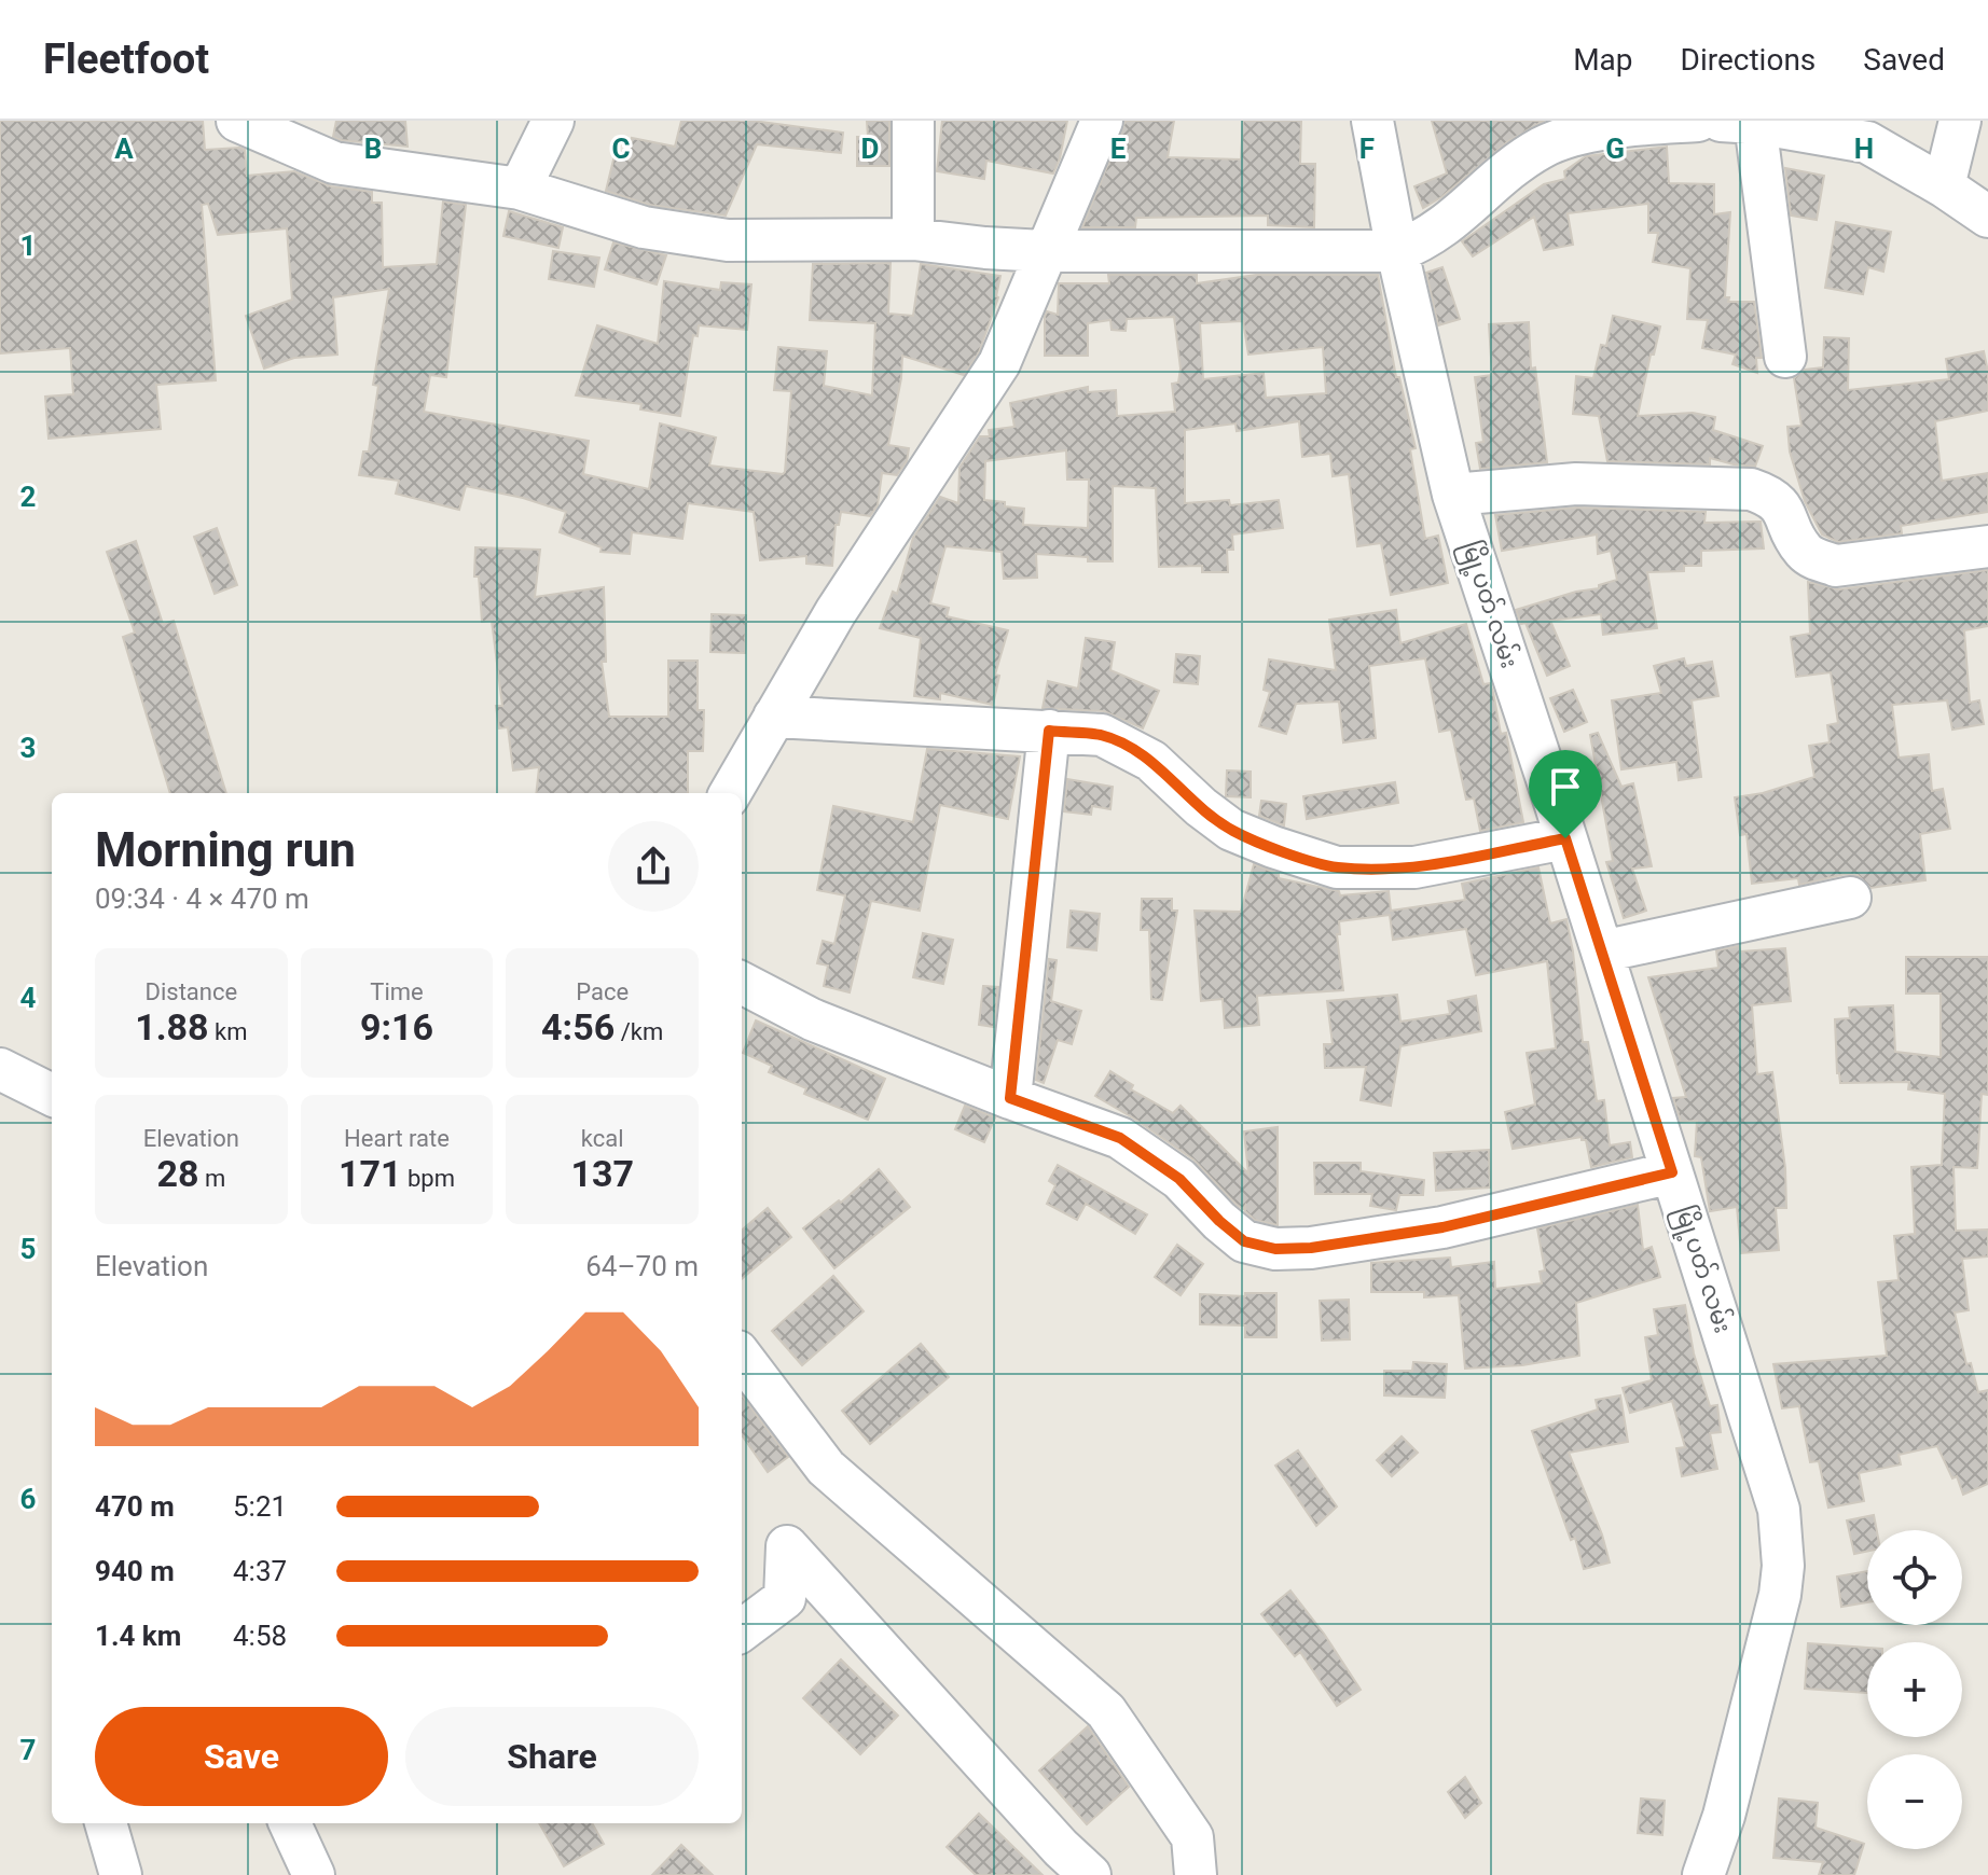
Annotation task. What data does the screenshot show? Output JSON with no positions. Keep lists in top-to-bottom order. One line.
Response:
{"streets":{"street":["မြို့ပတ် လမ်း"]},"page":{"header":"Fleetfoot","nav":["Map","Directions","Saved"],"heading":["Morning run","09:34 · 4 × 470 m"],"stats":[["Distance","1.88 km"],["Time","9:16"],["Pace","4:56 /km"],["Elevation","28 m"],["Heart rate","171 bpm"],["kcal","137"]],"chart":["Elevation","64–70 m"],"list":[{"name":"470 m","note":"5:21"},{"name":"940 m","note":"4:37"},{"name":"1.4 km","note":"4:58"}],"map_buttons":["+","−"],"buttons":["Save","Share"]},"grid":{"columns":["A","B","C","D","E","F","G","H"],"rows":["1","2","3","4","5","6","7"]}}
